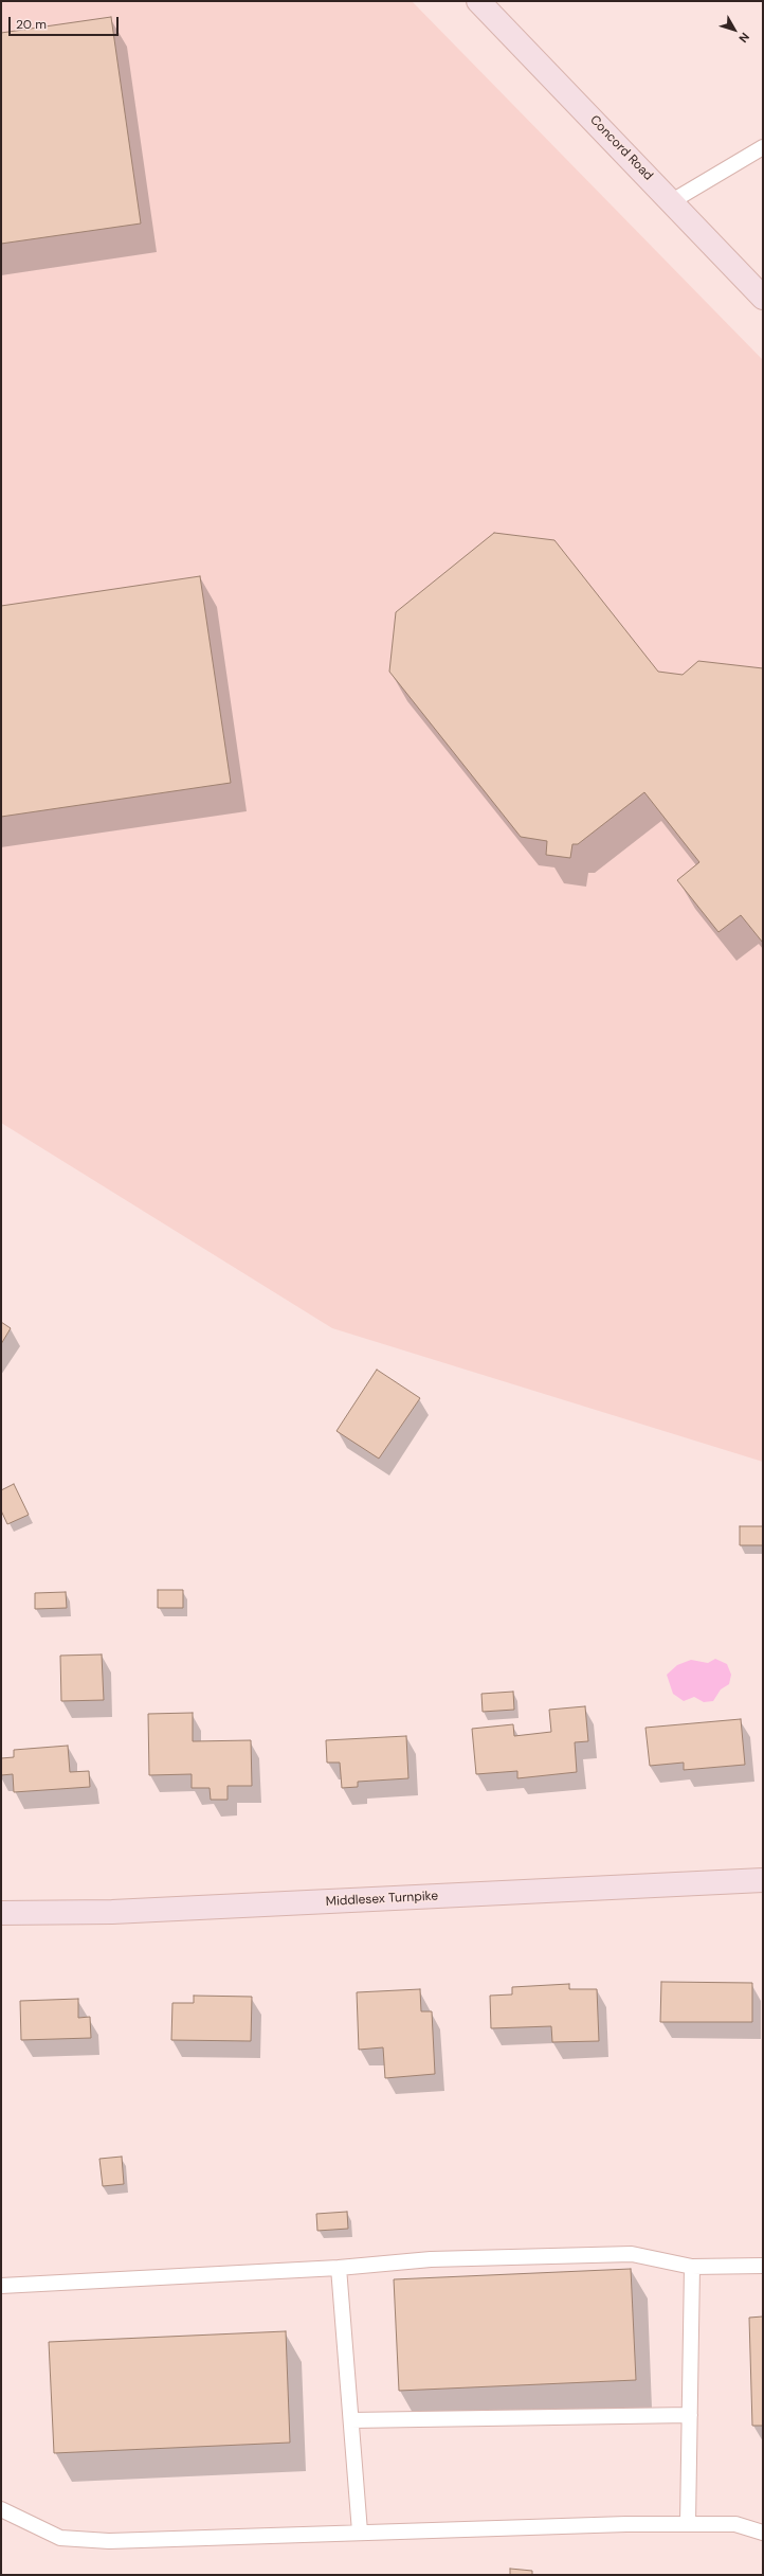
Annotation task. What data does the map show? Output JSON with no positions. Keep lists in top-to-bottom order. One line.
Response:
{"streets":{"main road":["Concord Road","Middlesex Turnpike"]},"scale_bar":"20 m","north":"bottom right"}
